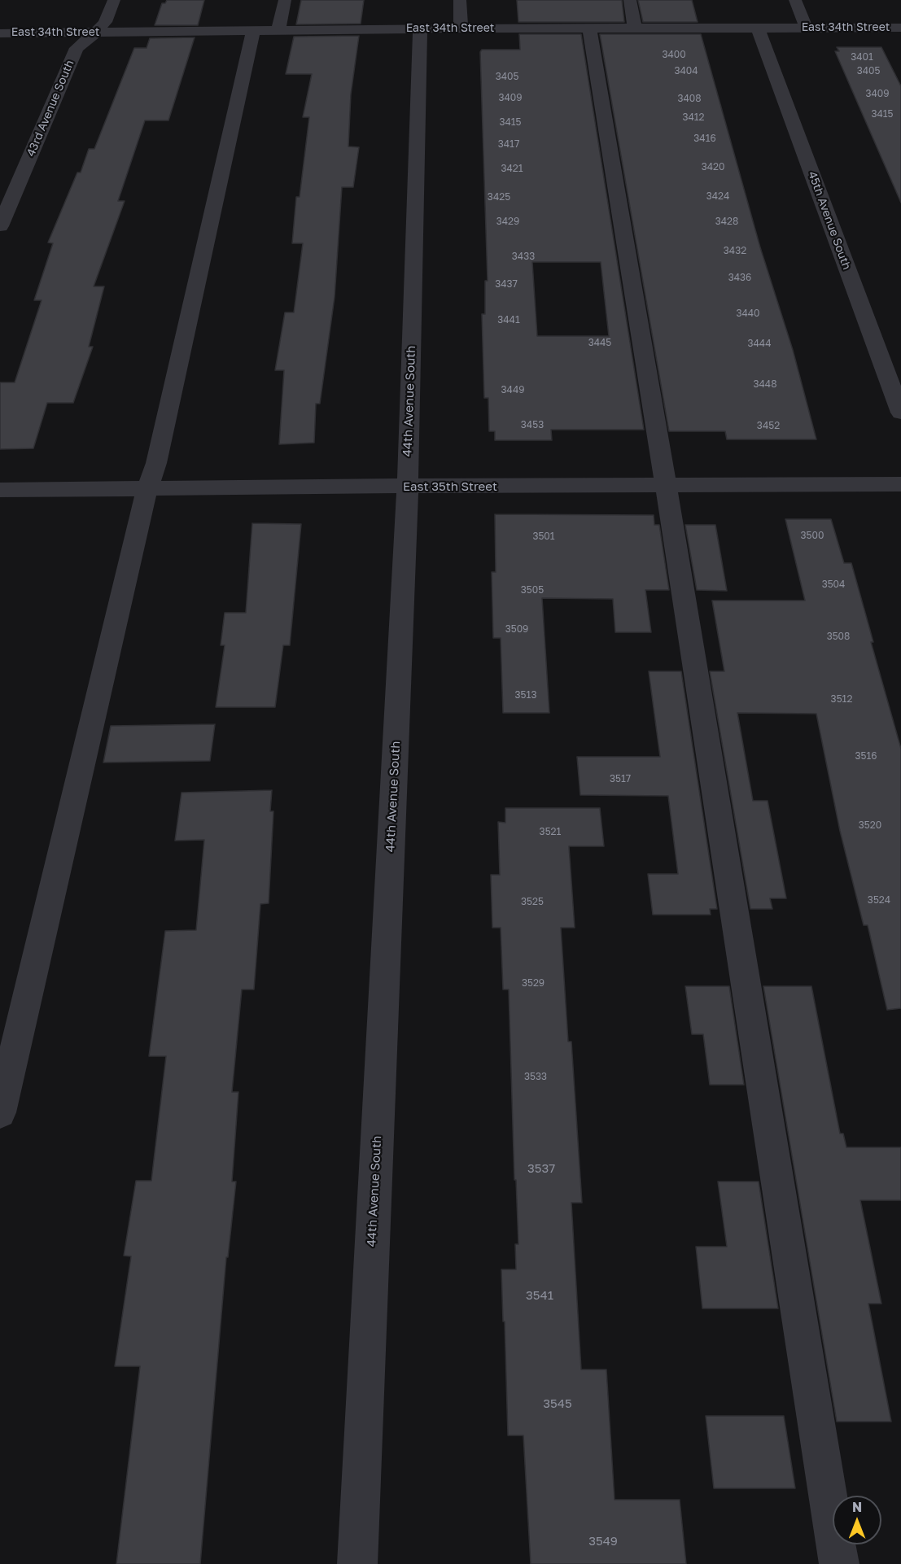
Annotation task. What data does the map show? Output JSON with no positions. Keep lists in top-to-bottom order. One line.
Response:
{"streets":{"street":["East 34th Street","43rd Avenue South","45th Avenue South","44th Avenue South","East 35th Street"]},"crossings":[["East 34th Street","43rd Avenue South"],["East 34th Street","45th Avenue South"],["East 34th Street","44th Avenue South"],["44th Avenue South","East 35th Street"]],"house_numbers":["3400","3401","3404","3405","3405","3409","3409","3408","3415","3412","3415","3416","3417","3420","3421","3424","3425","3429","3428","3432","3433","3436","3437","3440","3441","3445","3444","3448","3449","3453","3452","3500","3501","3504","3505","3509","3508","3513","3512","3516","3517","3520","3521","3524","3525","3529","3533","3537","3541","3545","3549"],"north":"top"}
